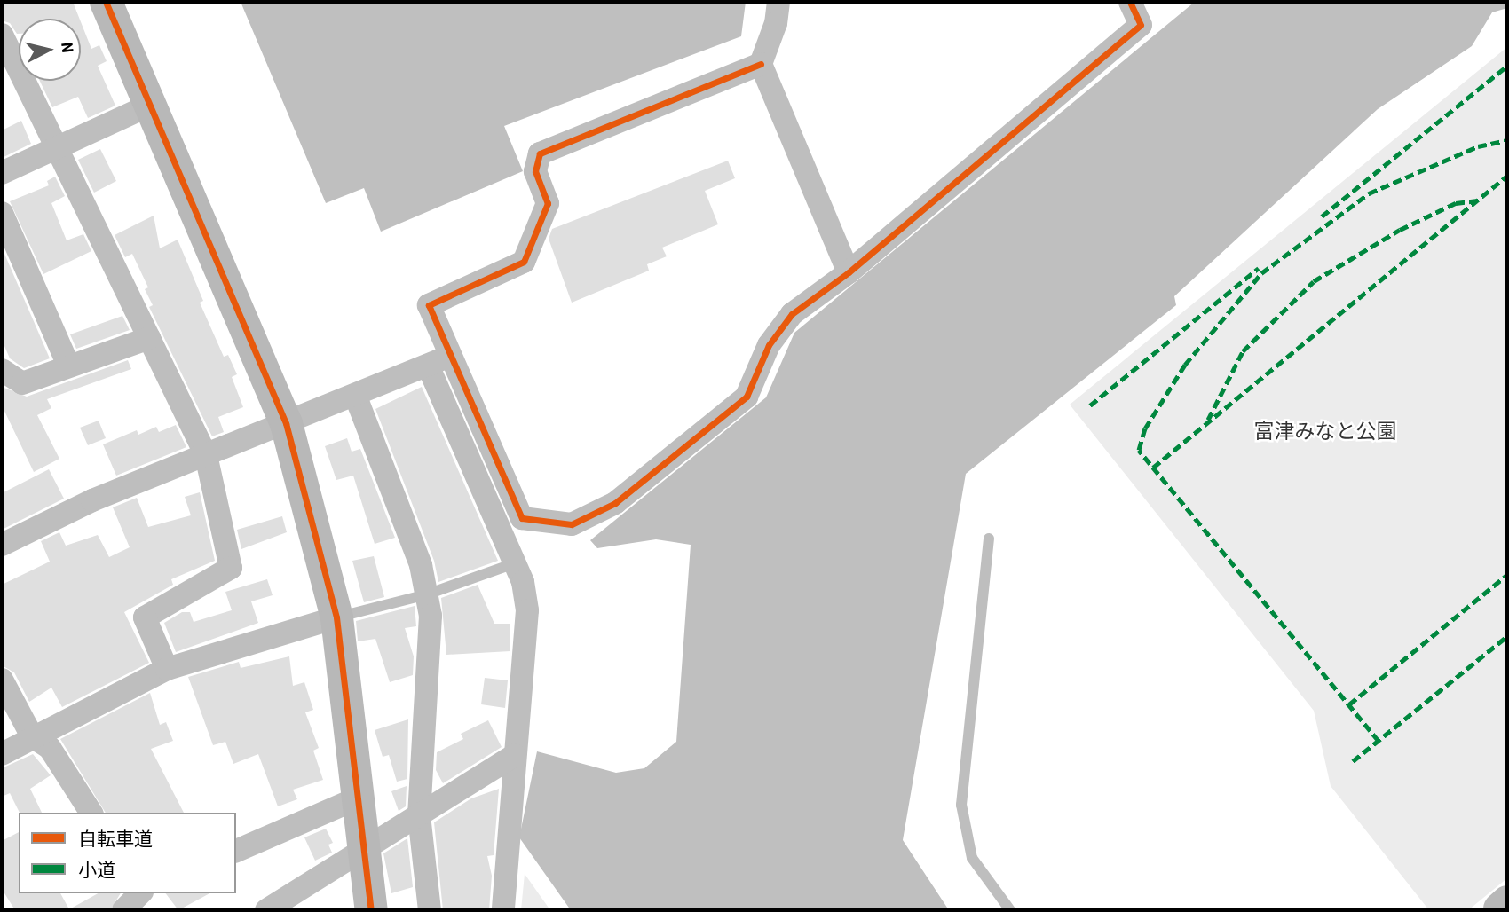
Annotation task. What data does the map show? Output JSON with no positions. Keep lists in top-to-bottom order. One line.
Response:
{"parks":["富津みなと公園"],"legend":["自転車道","小道"],"north":"right"}
